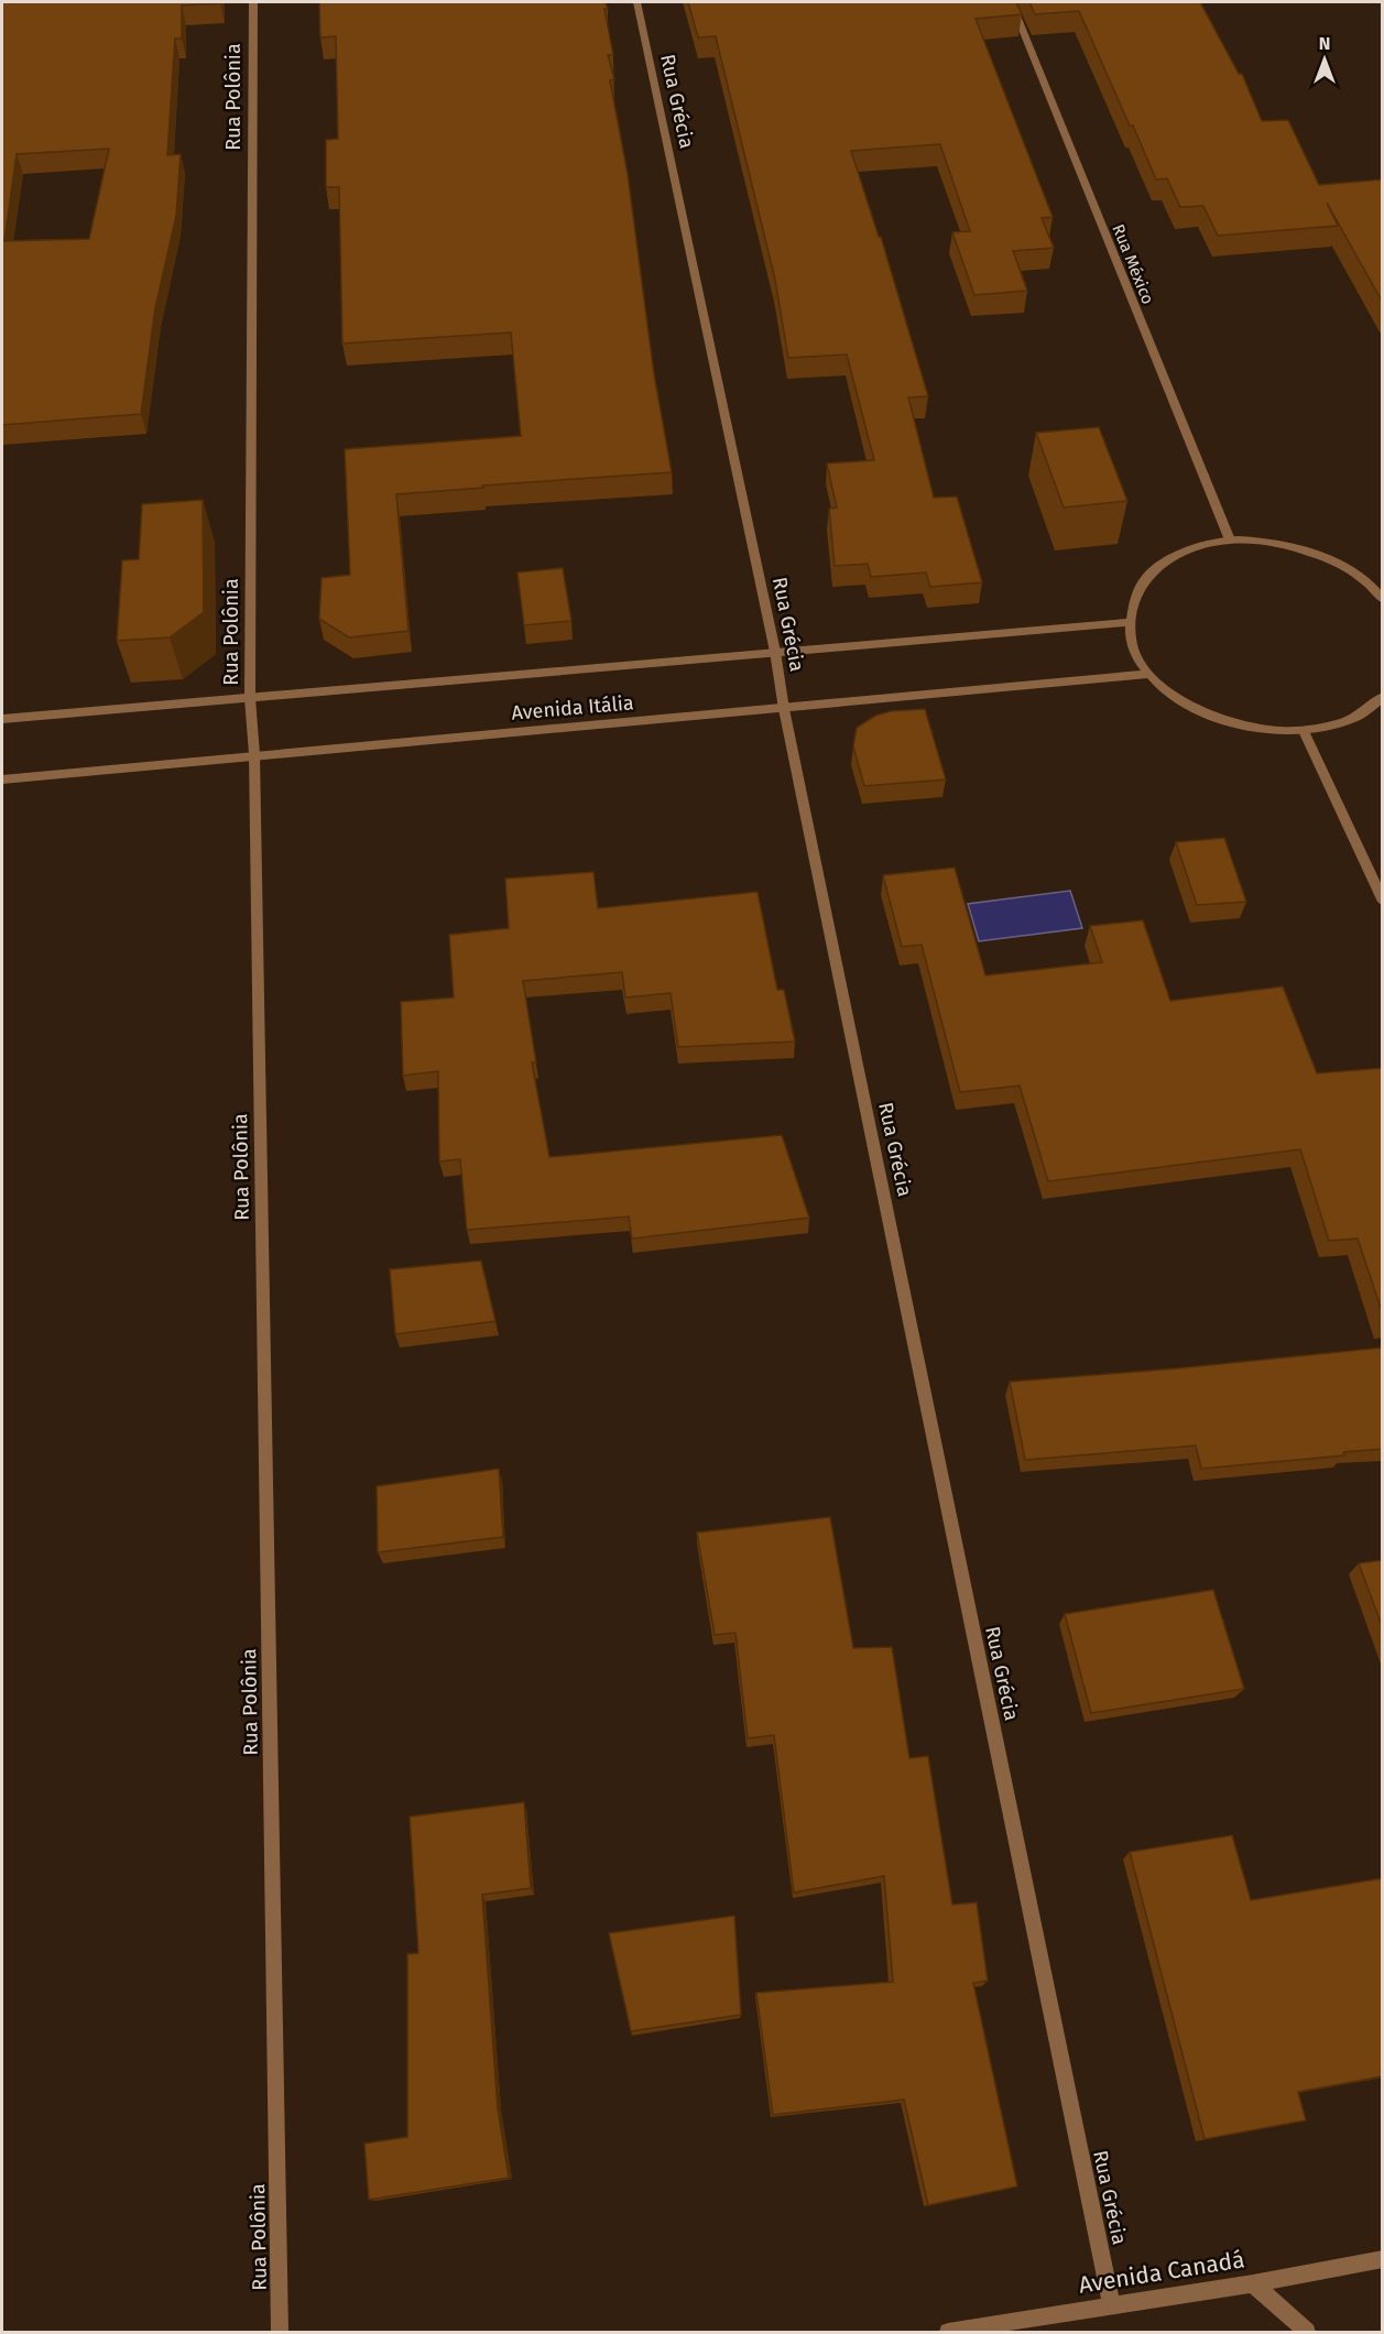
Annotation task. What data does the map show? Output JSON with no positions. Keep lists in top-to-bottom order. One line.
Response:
{"streets":{"street":["Rua Polônia","Rua Grécia","Rua México","Avenida Itália","Avenida Canadá"]},"crossings":[["Rua Polônia","Avenida Itália"],["Rua Grécia","Avenida Itália"],["Rua Grécia","Avenida Canadá"]],"north":"top"}
